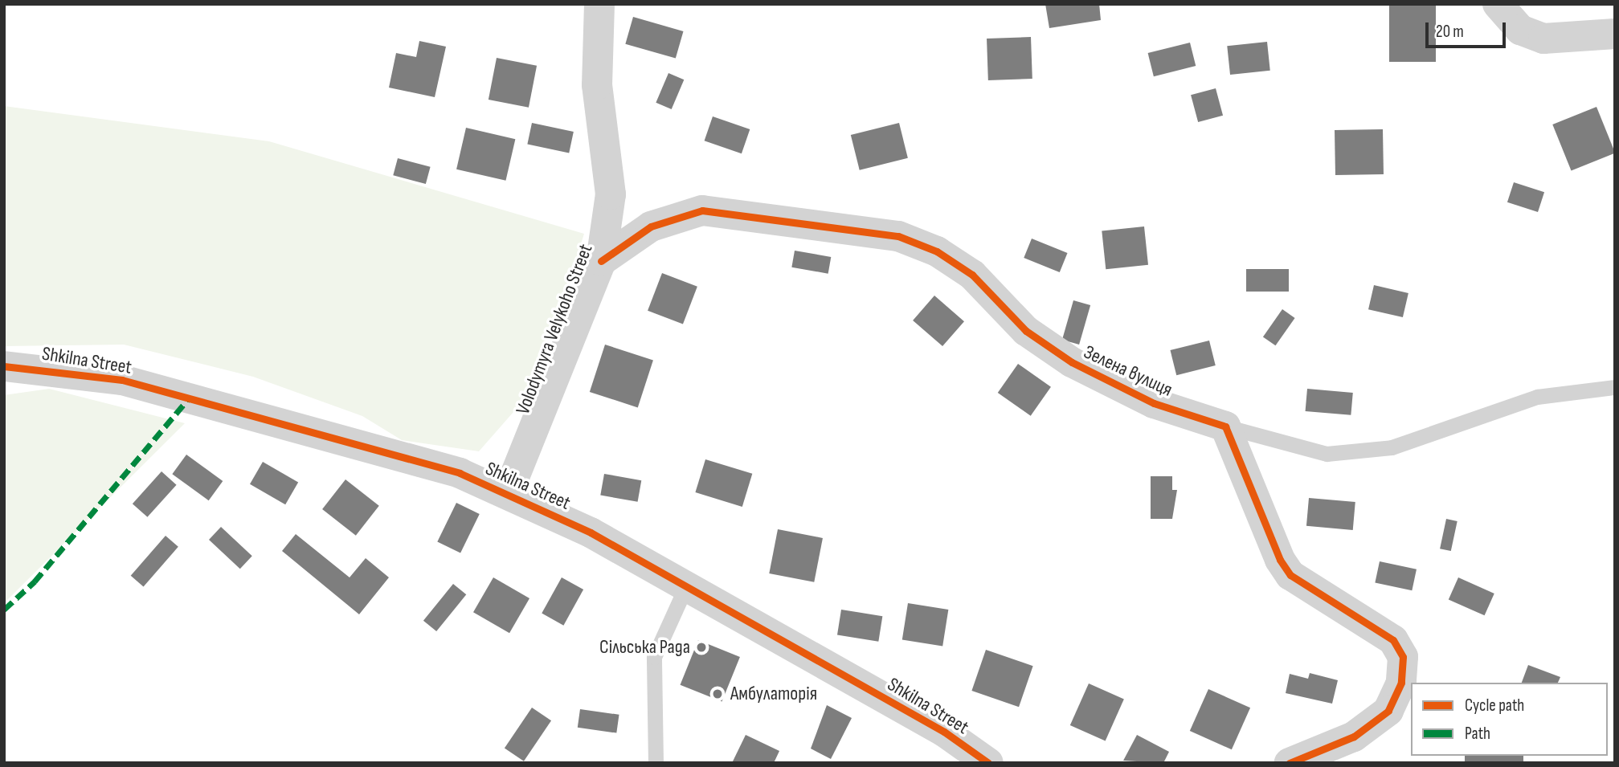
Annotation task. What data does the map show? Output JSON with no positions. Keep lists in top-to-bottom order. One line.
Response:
{"streets":{"street":["Volodymyra Velykoho Street","Shkilna Street","Зелена вулиця"]},"crossings":[["Volodymyra Velykoho Street","Shkilna Street"],["Volodymyra Velykoho Street","Зелена вулиця"]],"places":["Сільська Рада","Амбулаторія"],"legend":["Cycle path","Path"],"scale_bar":"20 m"}
